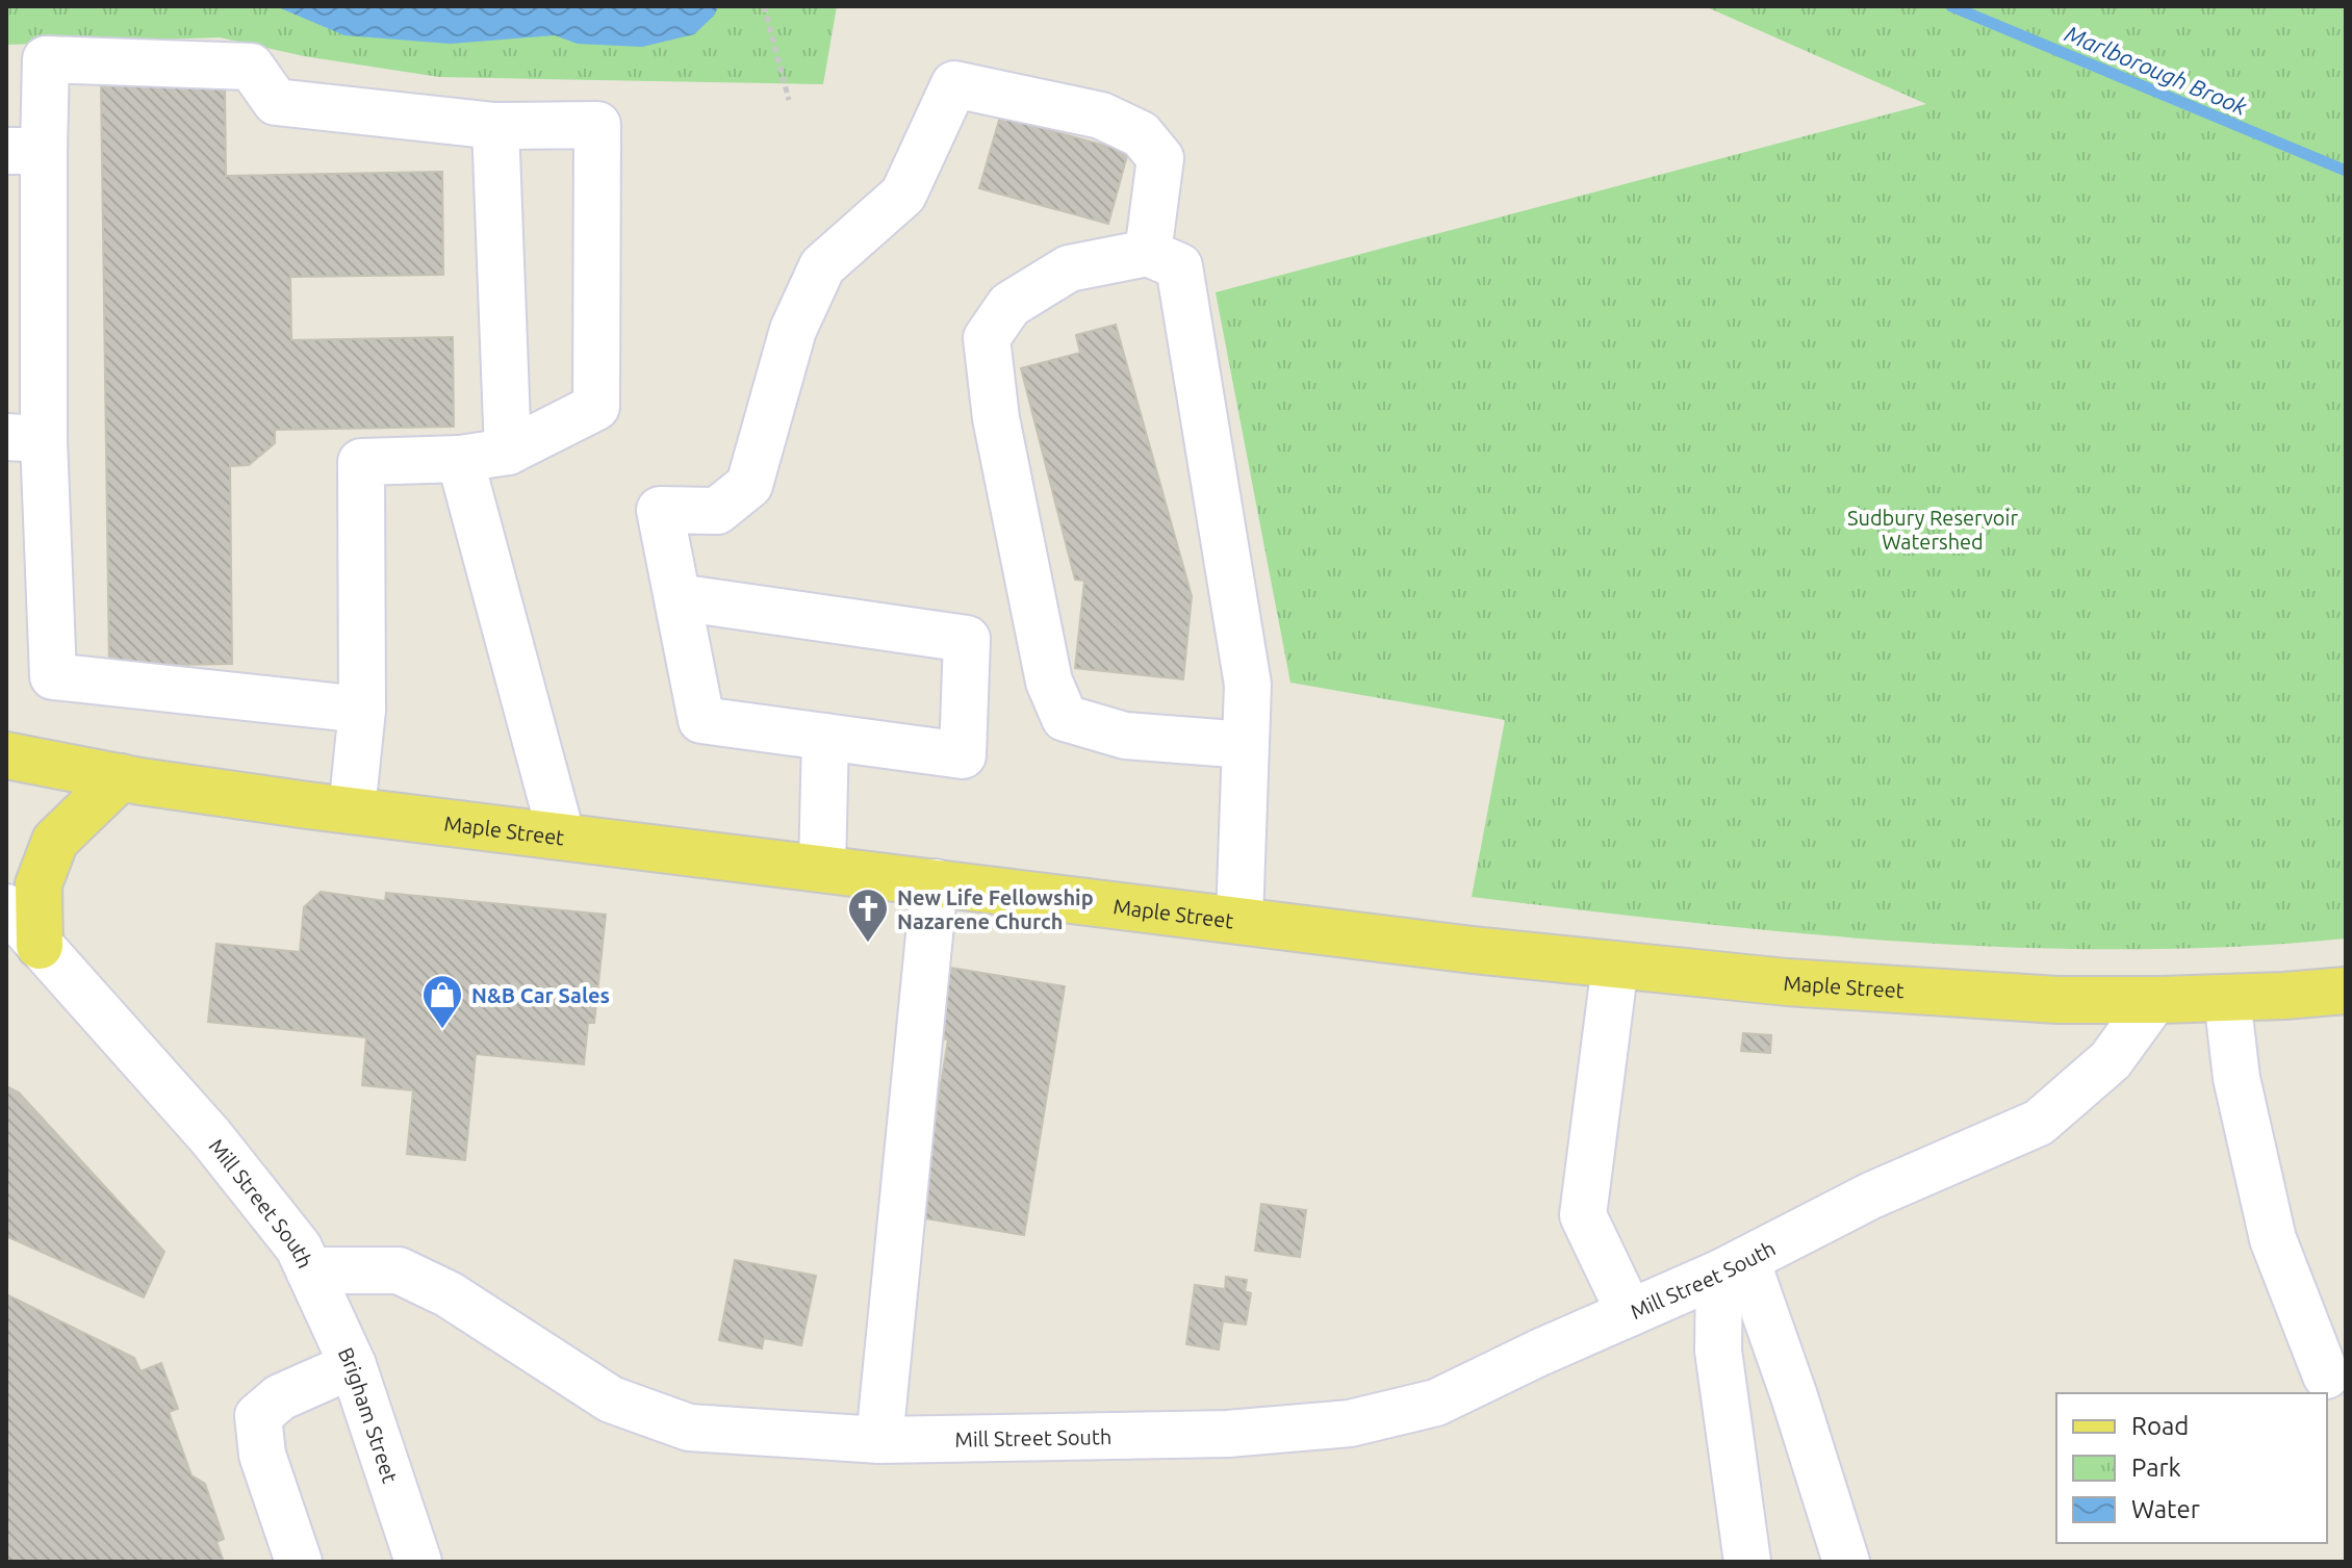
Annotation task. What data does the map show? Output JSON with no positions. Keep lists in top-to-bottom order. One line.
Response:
{"streets":{"main road":["Maple Street"],"street":["Mill Street South","Brigham Street"]},"crossings":[["Maple Street","Mill Street South"],["Mill Street South","Brigham Street"]],"water":["Marlborough Brook"],"parks":["Sudbury Reservoir Watershed"],"places":{"church":["New Life Fellowship Nazarene Church"],"shop":["N&B Car Sales"]},"legend":["Road","Park","Water"]}
